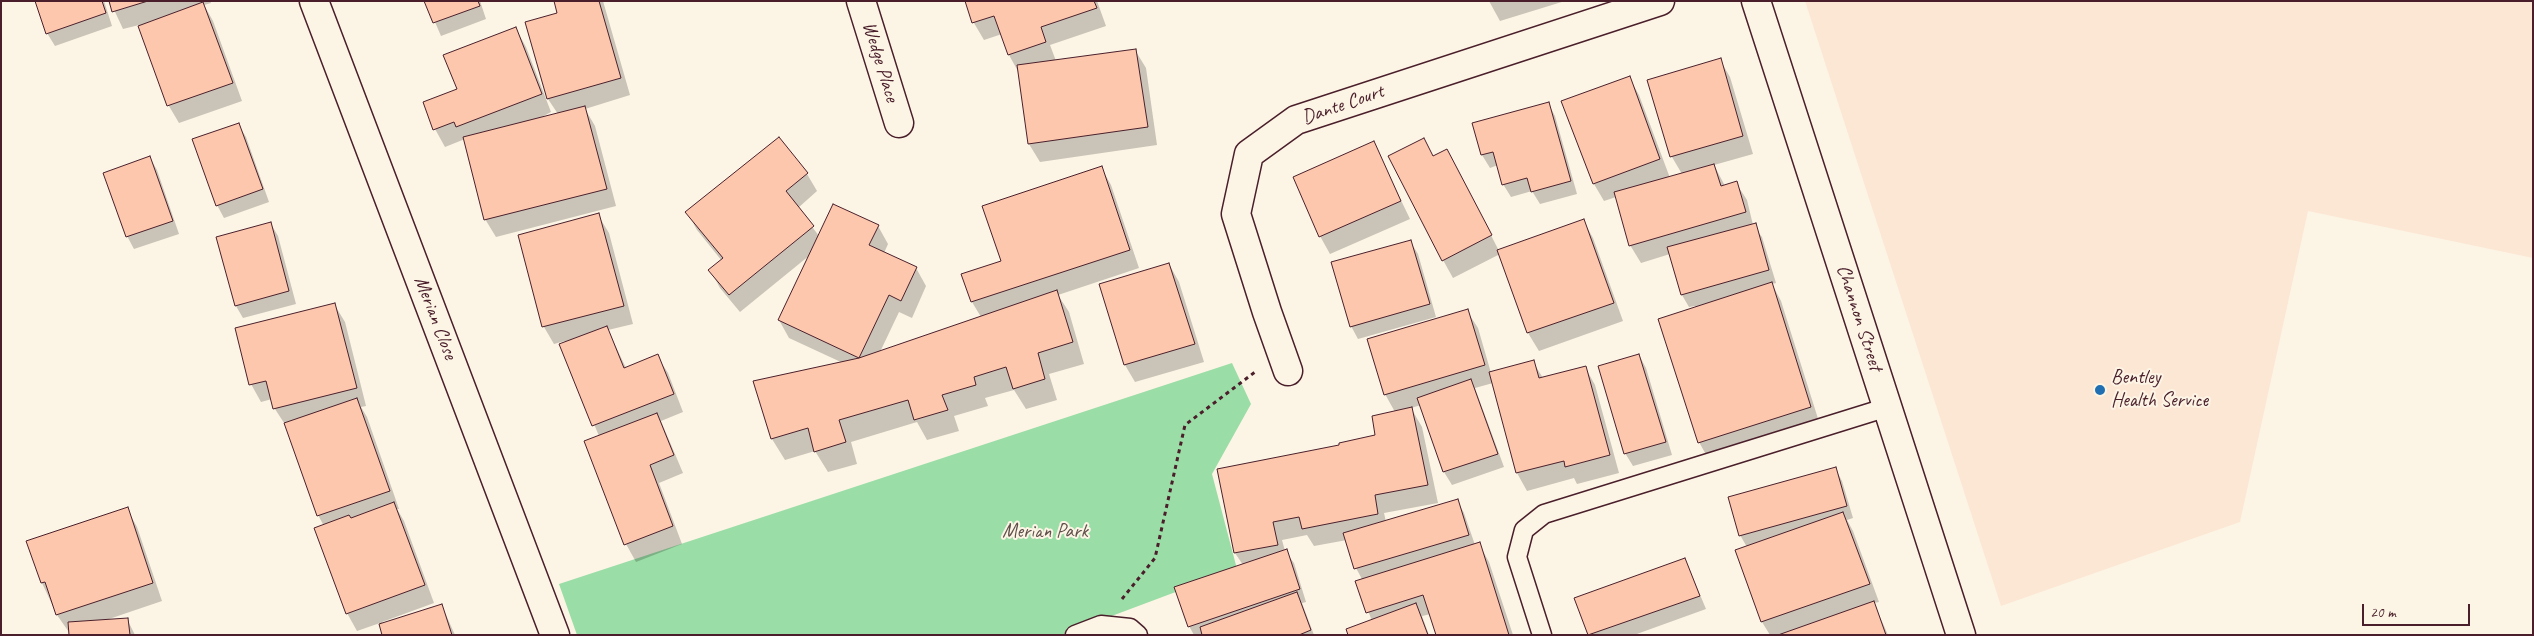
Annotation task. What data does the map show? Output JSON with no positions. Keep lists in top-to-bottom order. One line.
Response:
{"streets":{"street":["Wedge Place","Dante Court","Merian Close","Channon Street"]},"parks":["Merian Park"],"places":["Bentley Health Service"],"scale_bar":"20 m"}
